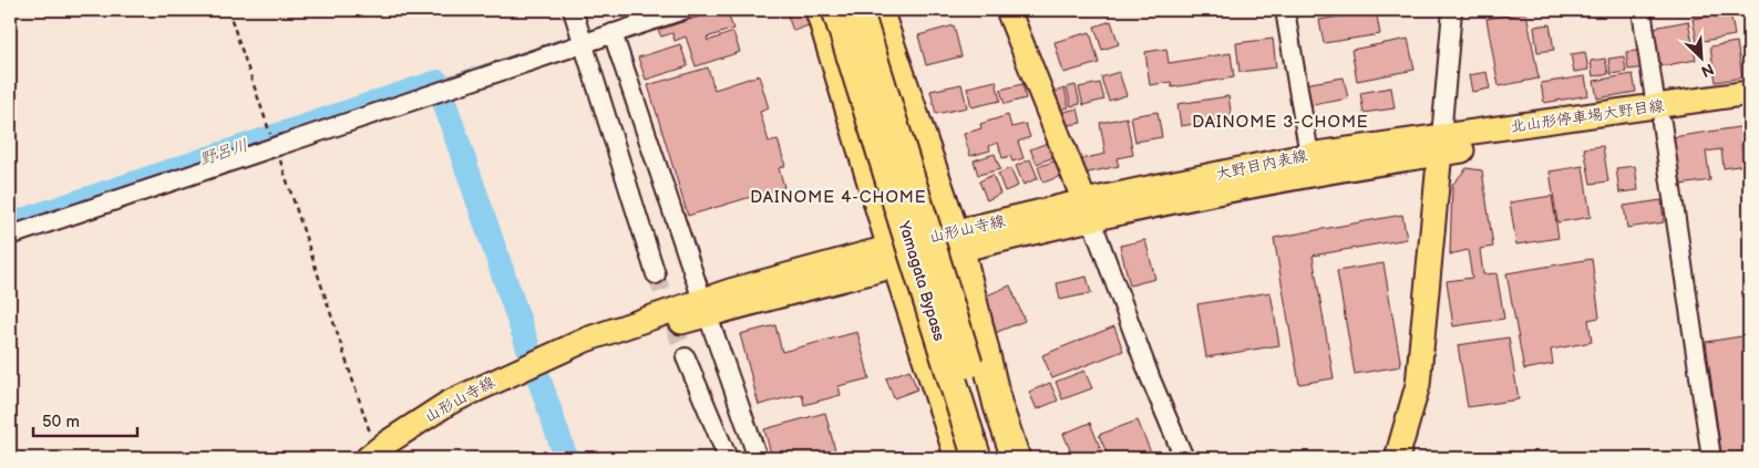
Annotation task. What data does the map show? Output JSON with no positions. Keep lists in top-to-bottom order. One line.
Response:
{"streets":{"highway":["Yamagata Bypass"],"main road":["北山形停車場大野目線","大野目内表線","山形山寺線"]},"crossings":[["北山形停車場大野目線","大野目内表線"],["大野目内表線","山形山寺線"]],"districts":["DAINOME 3-CHOME","DAINOME 4-CHOME"],"water":["野呂川"],"scale_bar":"50 m","north":"bottom right"}
